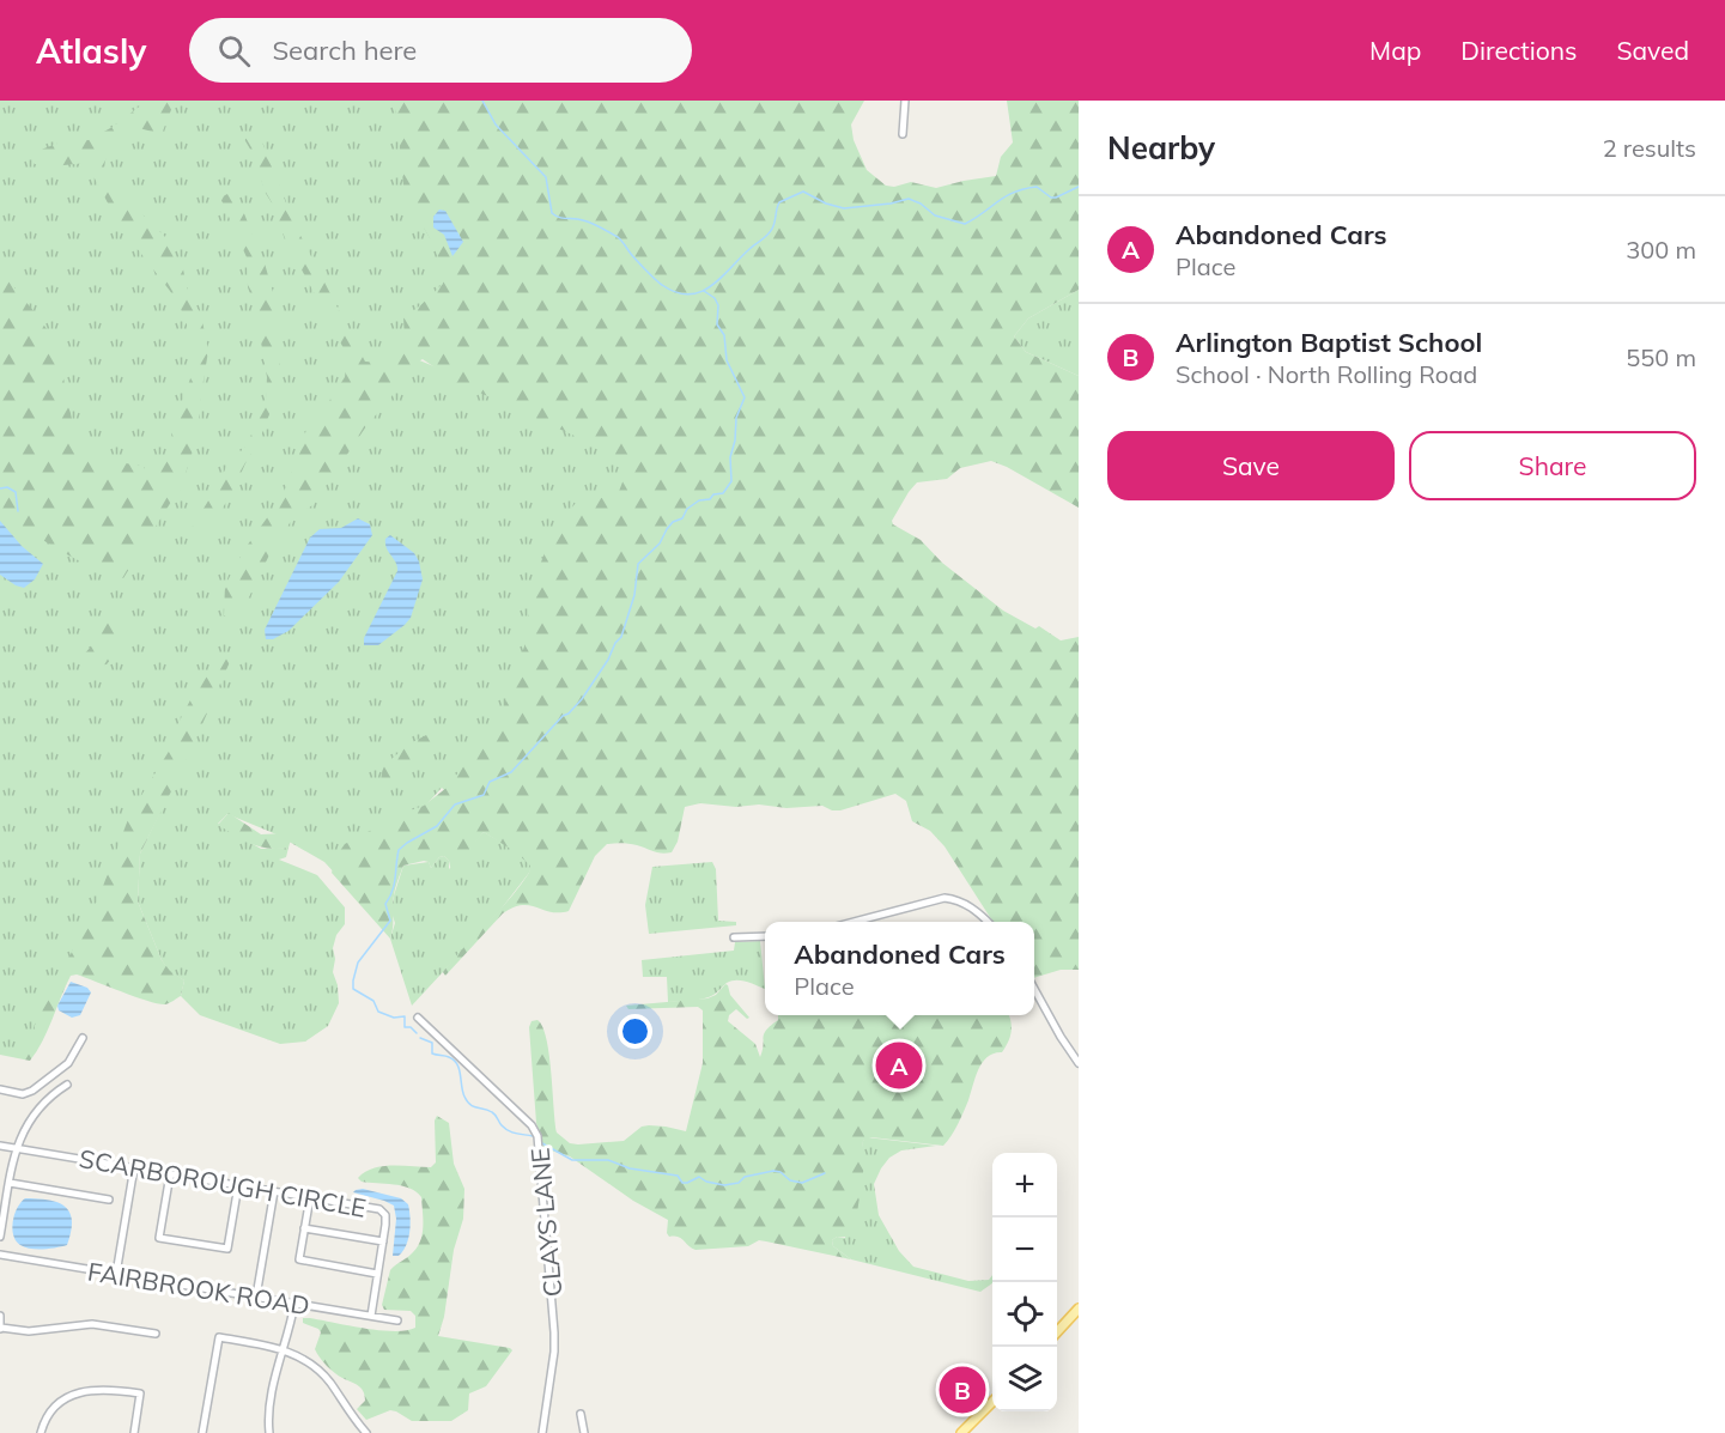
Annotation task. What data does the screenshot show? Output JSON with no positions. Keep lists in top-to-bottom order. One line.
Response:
{"streets":{"street":["SCARBOROUGH CIRCLE","CLAYS LANE","FAIRBROOK ROAD"]},"crossings":[["SCARBOROUGH CIRCLE","FAIRBROOK ROAD"]],"page":{"header":"Atlasly","search":"Search here","nav":["Map","Directions","Saved"],"heading":["Nearby","2 results"],"list":[{"mark":"A","name":"Abandoned Cars","note":"Place","value":"300 m"},{"mark":"B","name":"Arlington Baptist School","note":"School · North Rolling Road","value":"550 m"}],"buttons":["Save","Share"],"popup":["Abandoned Cars","Place"],"pins":["A","B"],"map_buttons":["+","−"]}}
